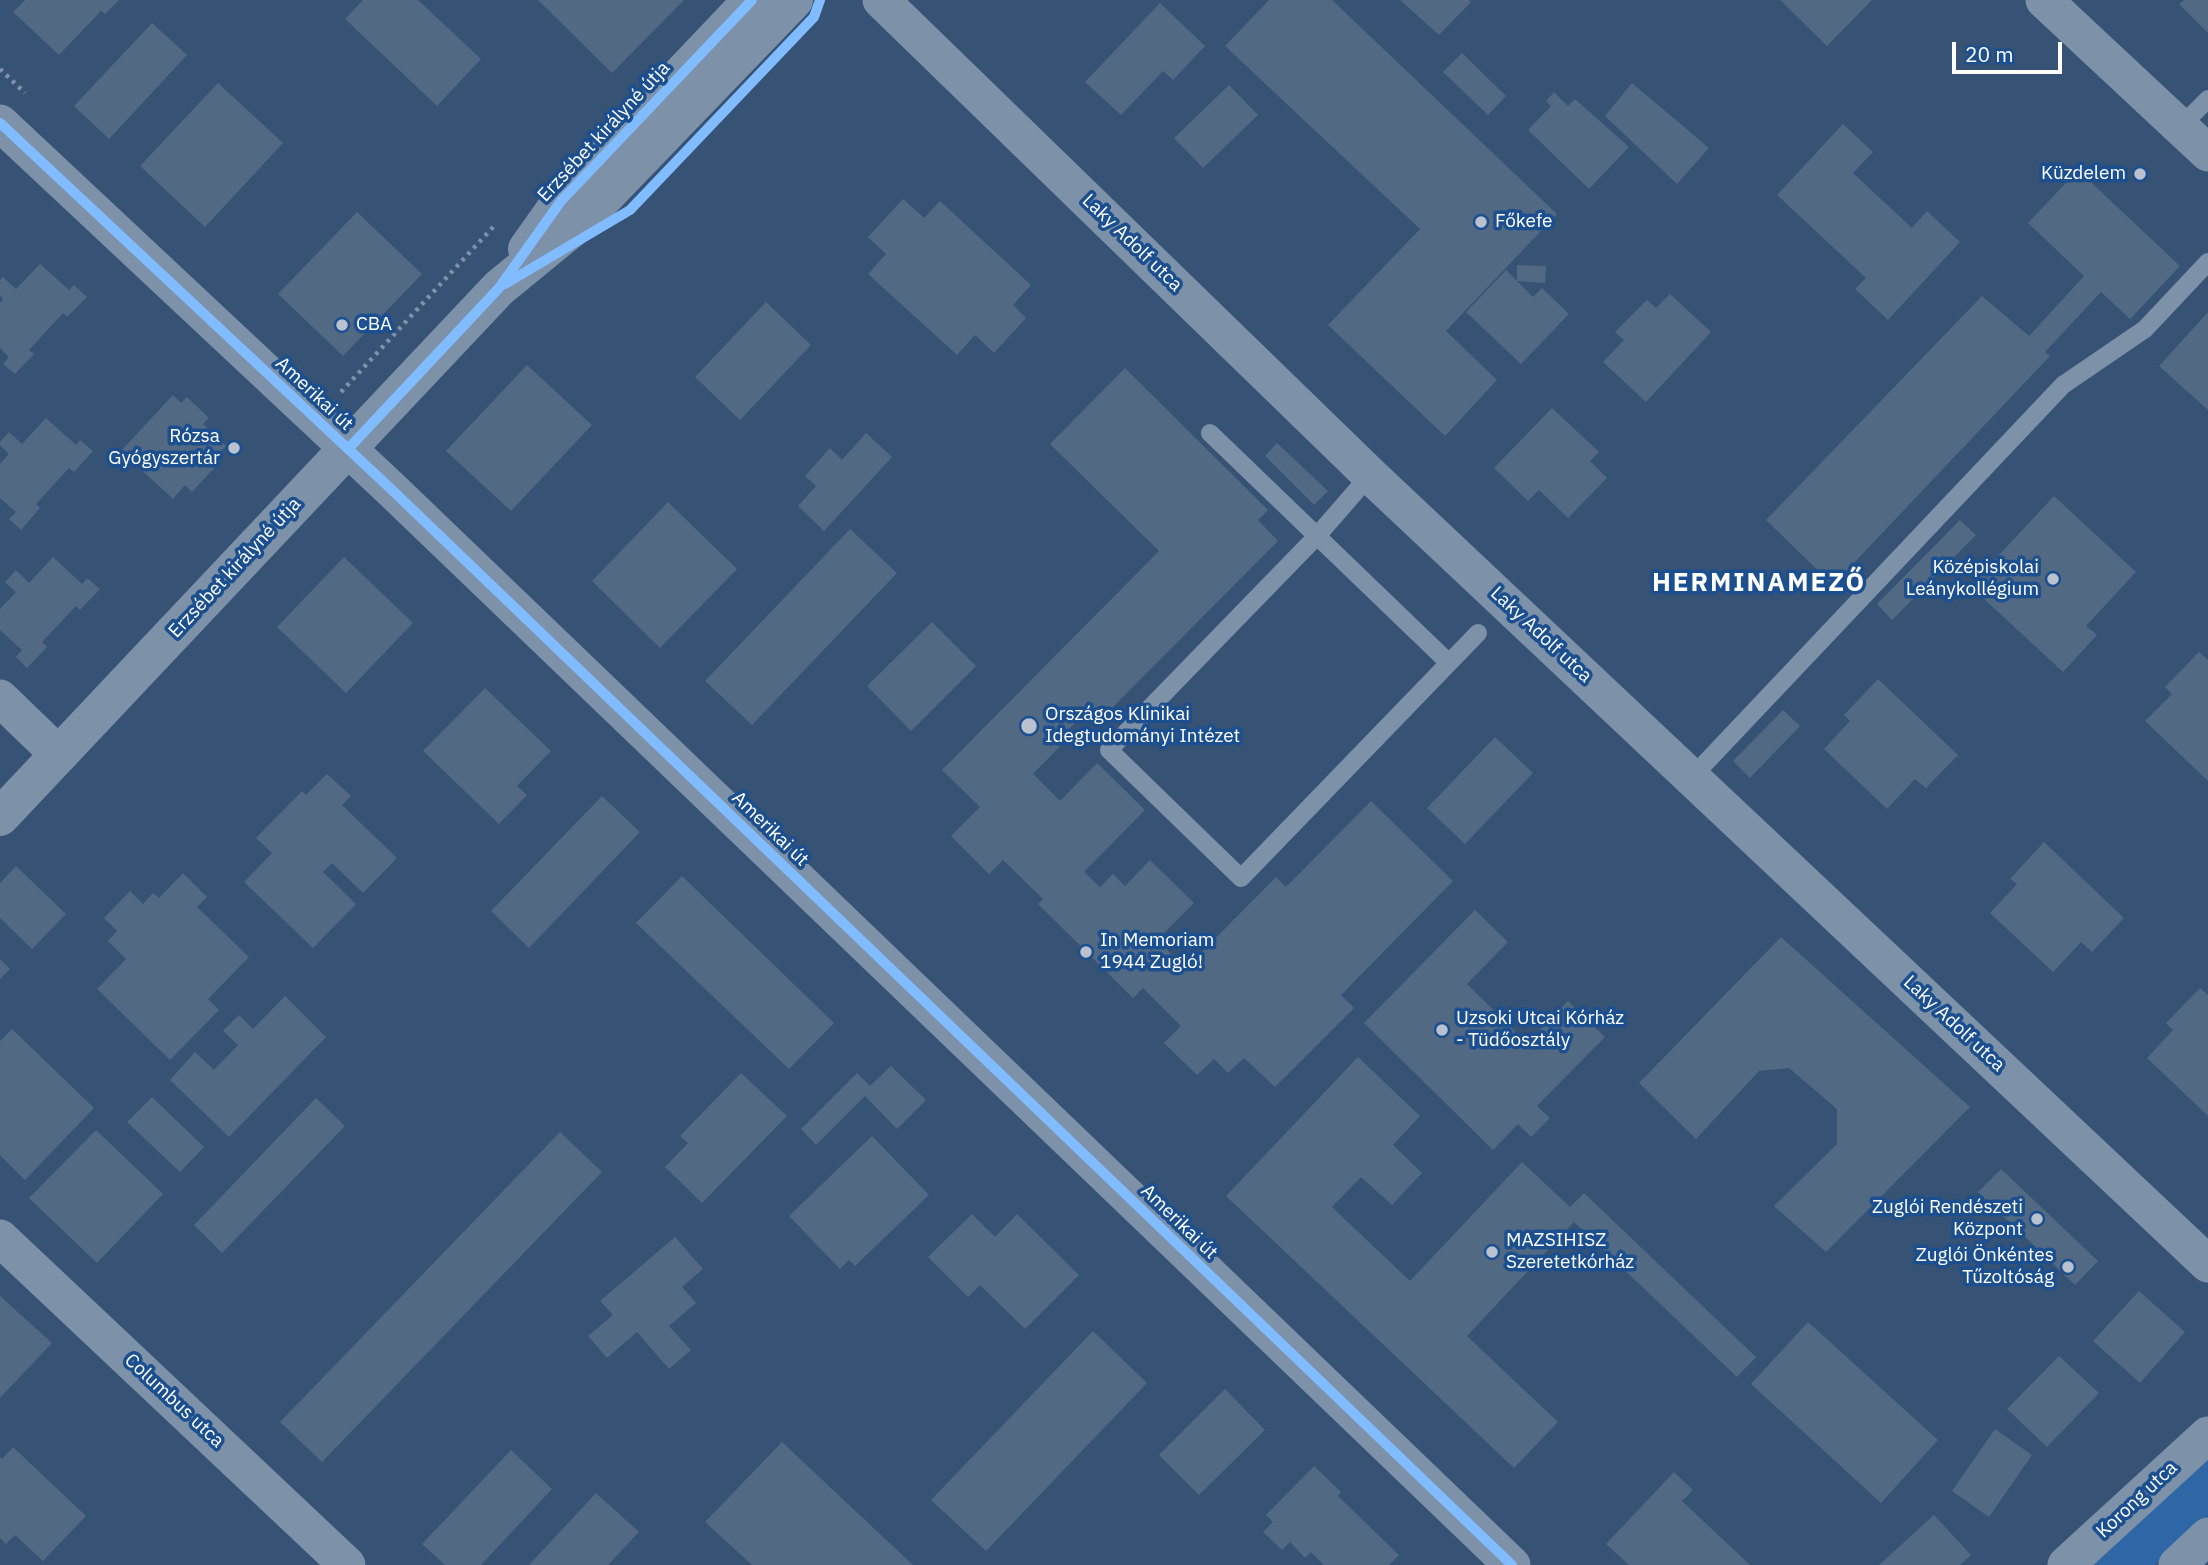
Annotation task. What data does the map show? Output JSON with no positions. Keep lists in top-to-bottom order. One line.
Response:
{"streets":{"street":["Erzsébet királyné útja","Laky Adolf utca","Amerikai út","Columbus utca","Korong utca"]},"crossings":[["Erzsébet királyné útja","Amerikai út"]],"districts":["HERMINAMEZŐ"],"places":["Küzdelem","Főkefe","CBA","Rózsa Gyógyszertár","Középiskolai Leánykollégium","Országos Klinikai Idegtudományi Intézet","In Memoriam 1944 Zugló!","Uzsoki Utcai Kórház - Tüdőosztály","Zuglói Rendészeti Központ","MAZSIHISZ Szeretetkórház","Zuglói Önkéntes Tűzoltóság"],"scale_bar":"20 m"}
